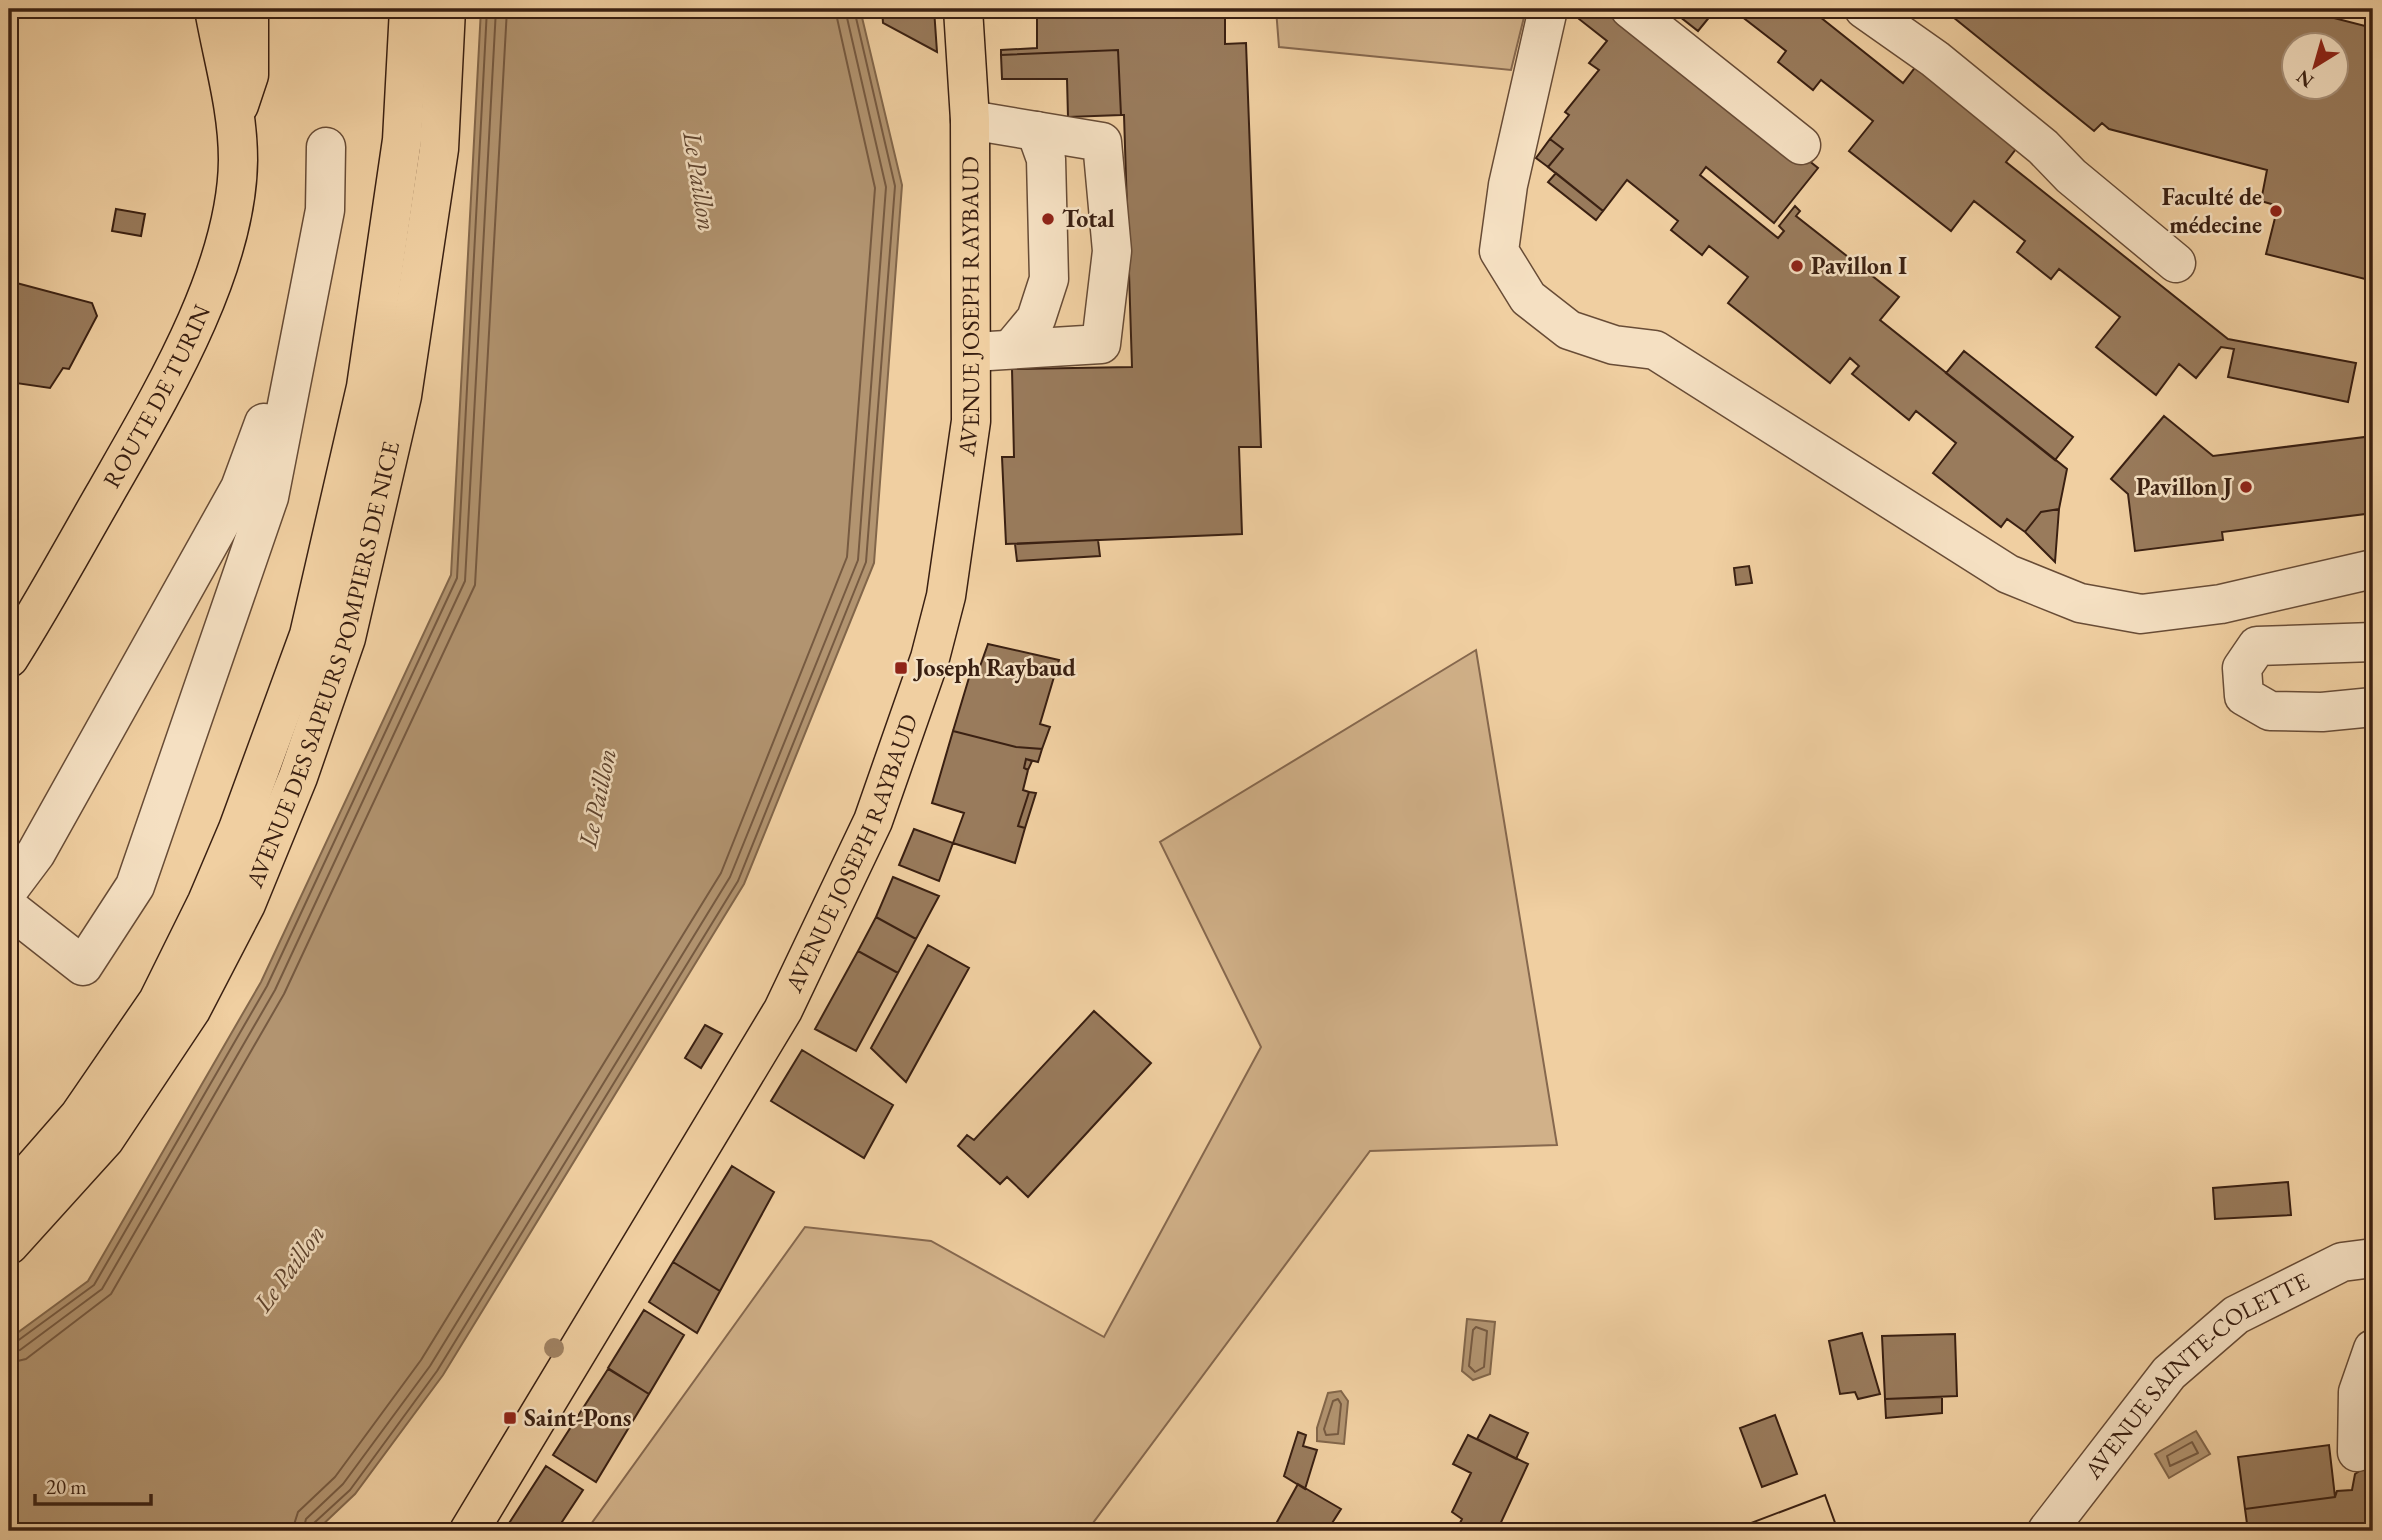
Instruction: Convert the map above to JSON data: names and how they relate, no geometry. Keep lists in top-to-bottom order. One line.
{"streets":{"main road":["AVENUE JOSEPH RAYBAUD","ROUTE DE TURIN","AVENUE DES SAPEURS POMPIERS DE NICE"],"street":["AVENUE SAINTE-COLETTE"]},"water":["Le Paillon"],"places":{"other":["Faculté de médecine","Total","Pavillon I","Pavillon J"],"transit":["Joseph Raybaud","Saint-Pons"]},"scale_bar":"20 m","north":"bottom left"}
